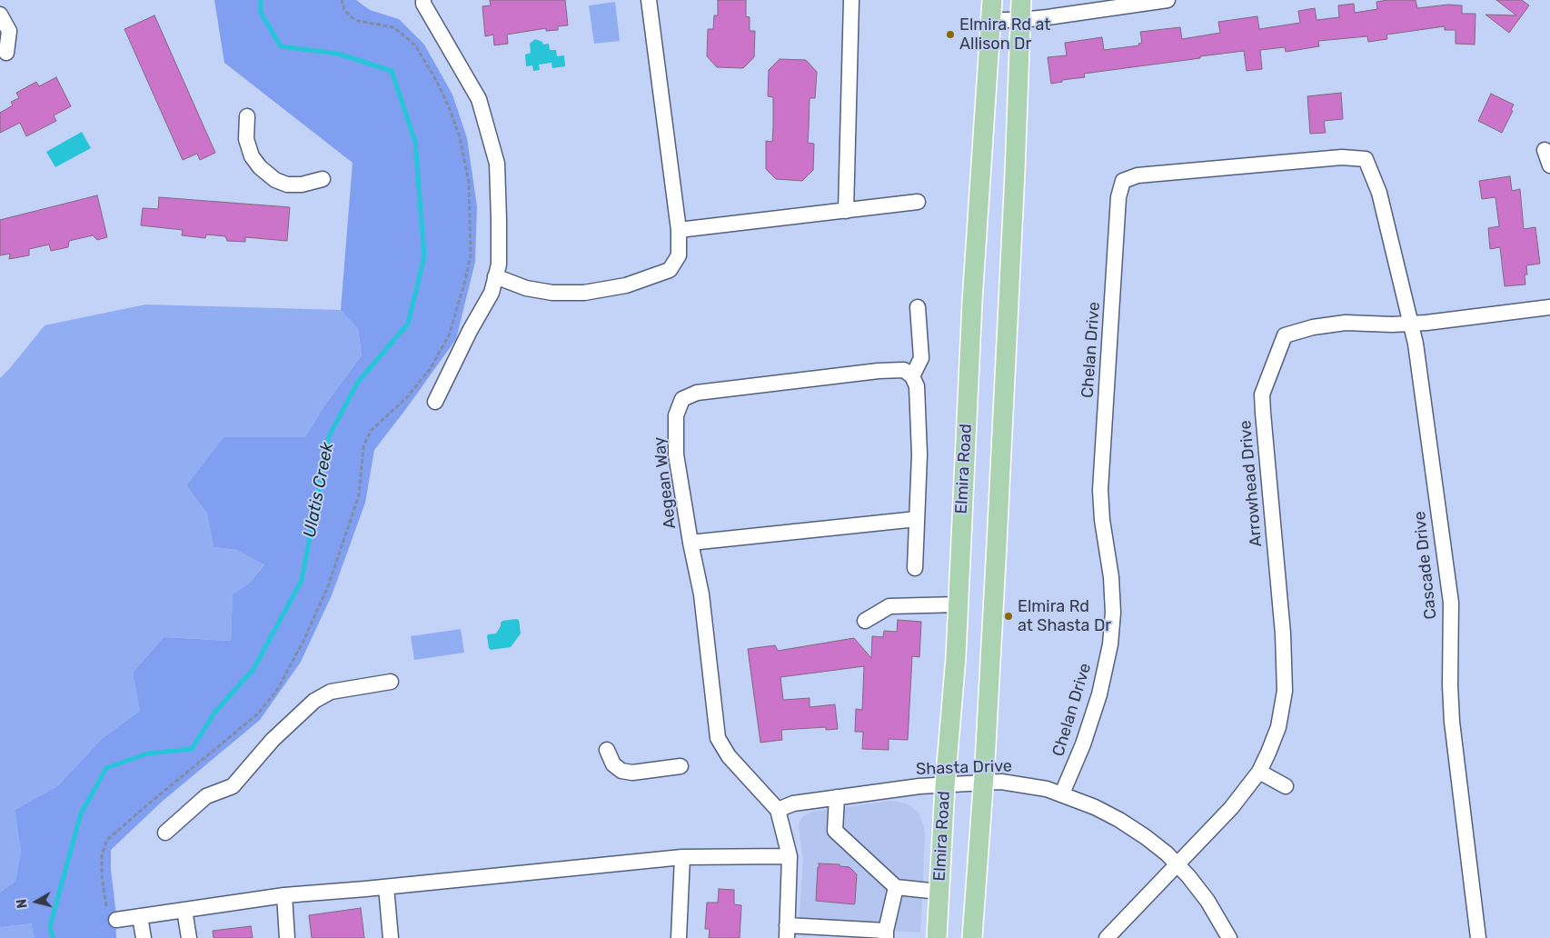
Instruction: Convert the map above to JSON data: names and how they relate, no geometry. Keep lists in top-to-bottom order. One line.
{"streets":{"main road":["Elmira Road"],"street":["Chelan Drive","Aegean Way","Arrowhead Drive","Cascade Drive","Shasta Drive"]},"crossings":[["Chelan Drive","Cascade Drive"],["Chelan Drive","Shasta Drive"],["Elmira Road","Shasta Drive"],["Aegean Way","Shasta Drive"],["Arrowhead Drive","Cascade Drive"],["Arrowhead Drive","Shasta Drive"]],"water":["Ulatis Creek"],"places":["Elmira Rd at Allison Dr","Elmira Rd at Shasta Dr"],"north":"left"}
